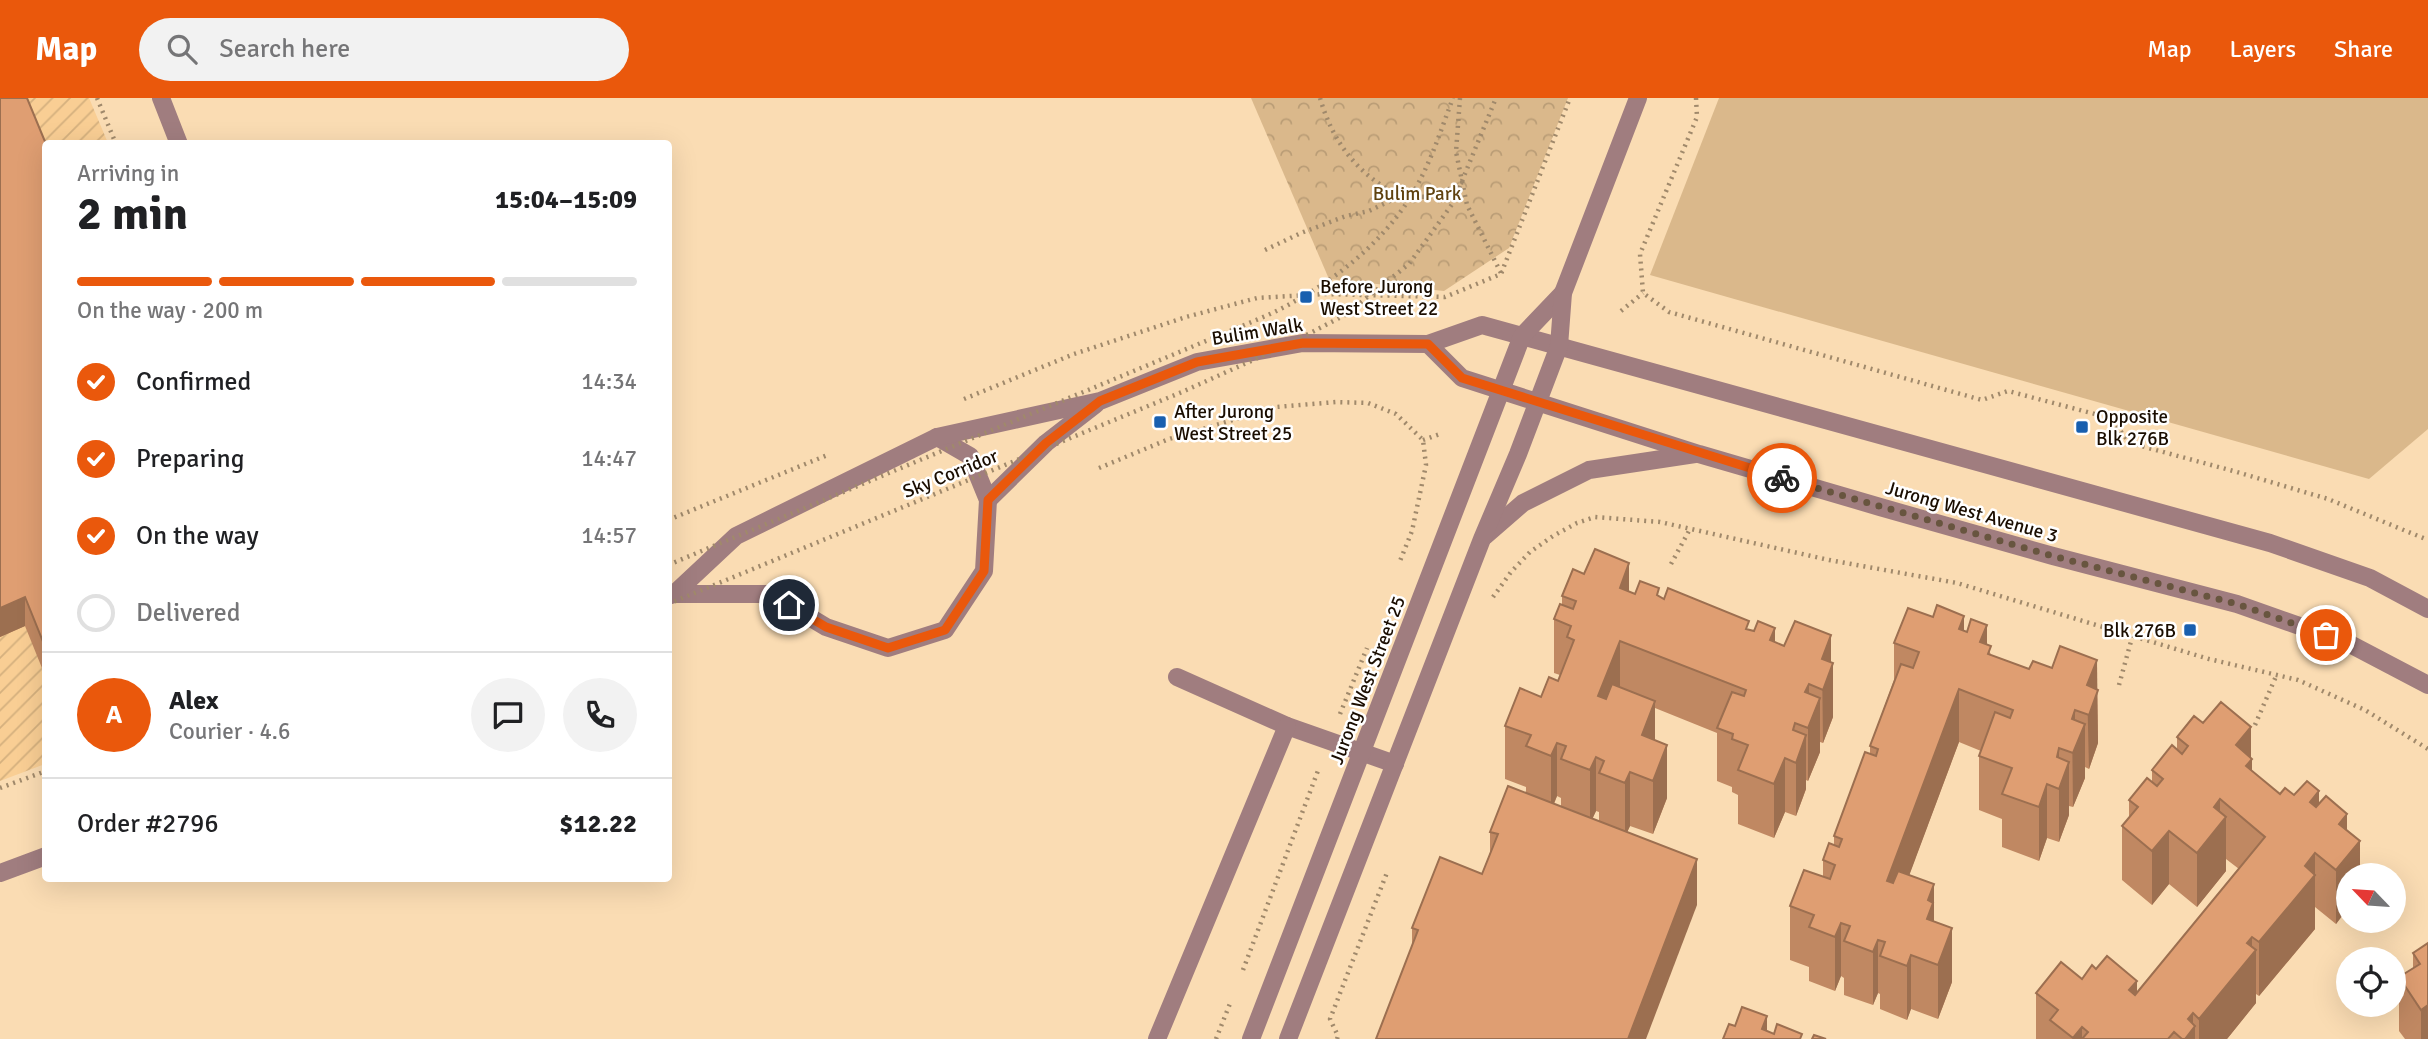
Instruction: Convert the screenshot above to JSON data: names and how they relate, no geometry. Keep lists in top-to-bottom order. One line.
{"streets":{"street":["Bulim Walk","Jurong West Avenue 3","Jurong West Street 25"],"path":["Sky Corridor"]},"crossings":[["Bulim Walk","Jurong West Street 25"],["Jurong West Avenue 3","Jurong West Street 25"]],"parks":["Bulim Park"],"places":{"transit":["Before Jurong West Street 22","After Jurong West Street 25","Opposite Blk 276B","Blk 276B"]},"north":"top left","page":{"header":"Map","search":"Search here","nav":["Map","Layers","Share"],"heading":["2 min","Arriving in","15:04–15:09"],"panel":["Alex","Courier · 4.6","Order #2796","$12.22"],"bar":"On the way · 200 m","list":[["Confirmed","14:34"],["Preparing","14:47"],["On the way","14:57"],"Delivered"],"round":"A"}}
